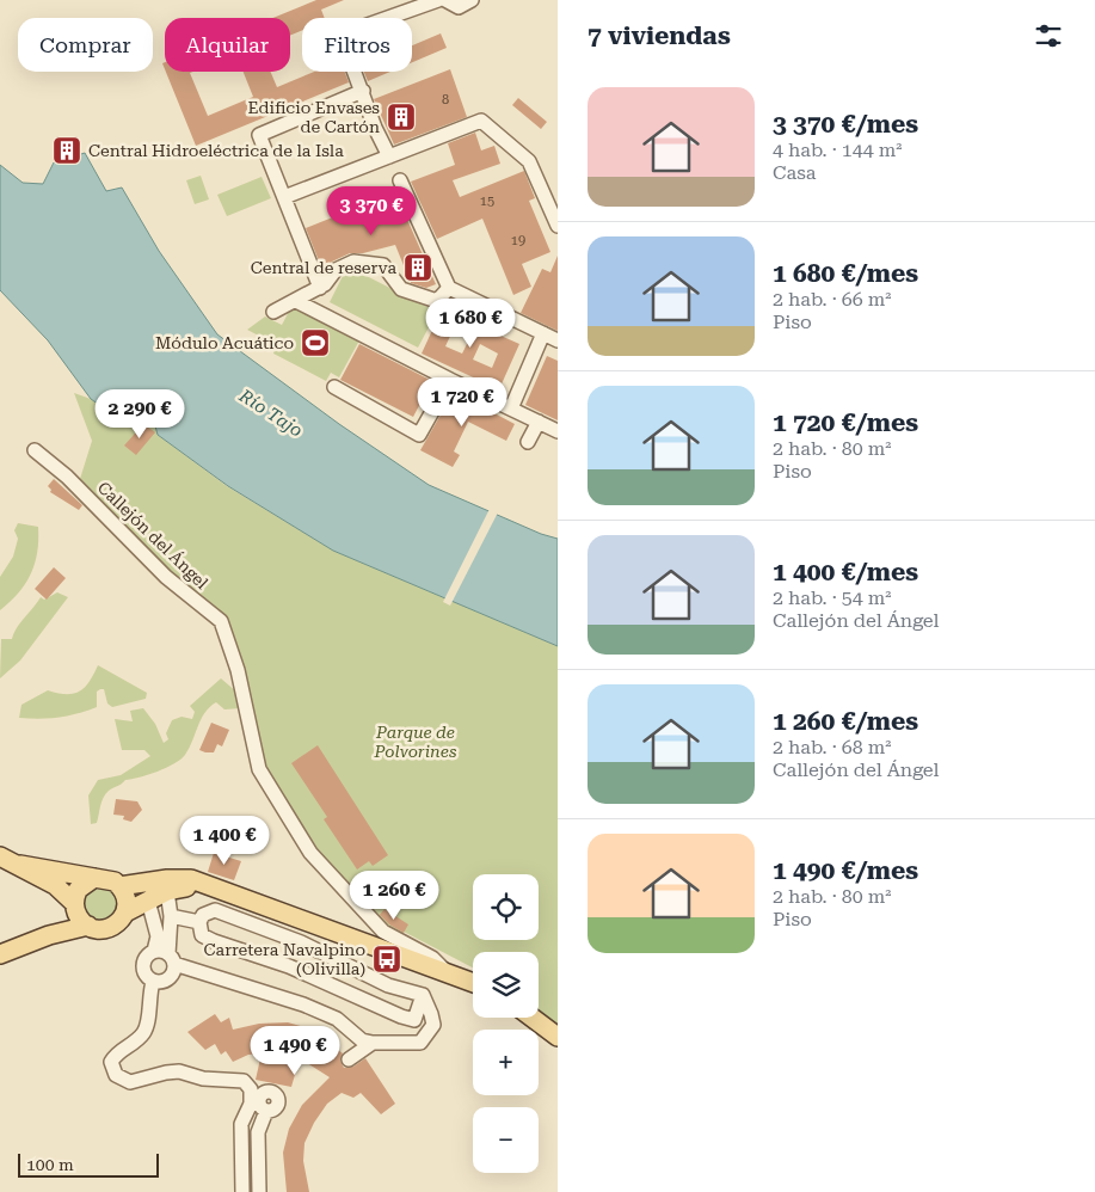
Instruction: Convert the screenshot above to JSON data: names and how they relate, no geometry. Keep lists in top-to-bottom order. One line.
{"streets":{"street":["Callejón del Ángel"]},"water":["Río Tajo"],"parks":["Parque de Polvorines"],"places":{"building":["Edificio Envases de Cartón","Central Hidroeléctrica de la Isla","Central de reserva"],"sports":["Módulo Acuático"],"bus stop":["Carretera Navalpino (Olivilla)"]},"house_numbers":["8","15","19"],"scale_bar":"100 m","page":{"heading":"7 viviendas","chip":["Comprar","Alquilar","Filtros"],"list":[{"name":"3 370 €/mes","note":"4 hab. · 144 m² · Casa"},{"name":"1 680 €/mes","note":"2 hab. · 66 m² · Piso"},{"name":"1 720 €/mes","note":"2 hab. · 80 m² · Piso"},{"name":"1 400 €/mes","note":"2 hab. · 54 m² · Callejón del Ángel"},{"name":"1 260 €/mes","note":"2 hab. · 68 m² · Callejón del Ángel"},{"name":"1 490 €/mes","note":"2 hab. · 80 m² · Piso"}],"price":["3 370 €","1 680 €","1 720 €","2 290 €","1 400 €","1 260 €","1 490 €"],"map_buttons":["+","−"],"scale":"100 m"}}
